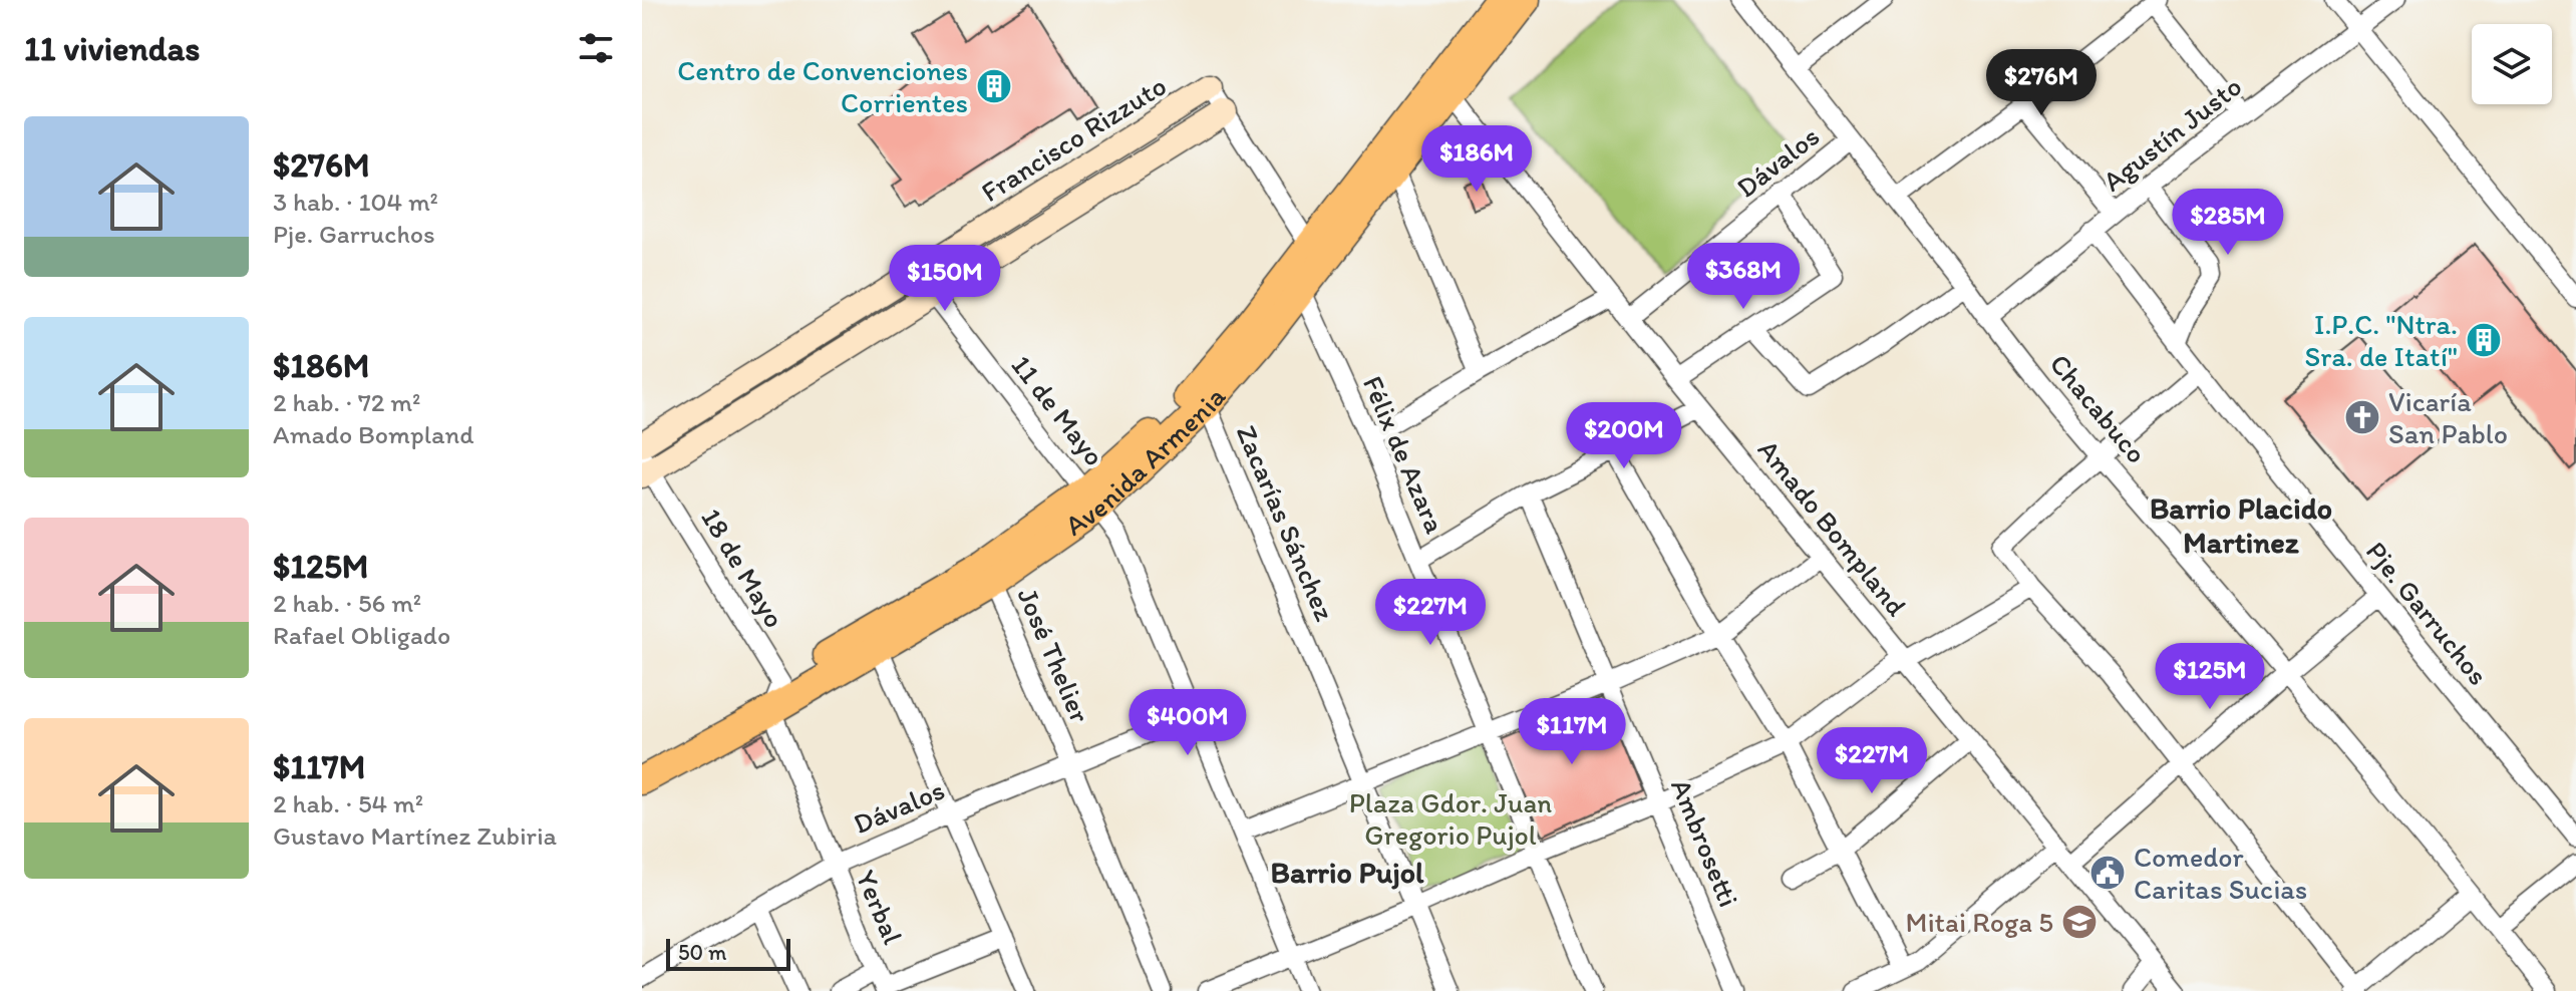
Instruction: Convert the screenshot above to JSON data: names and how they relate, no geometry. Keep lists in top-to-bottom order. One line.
{"streets":{"main road":["Avenida Armenia"],"street":["Agustín Justo","Francisco Rizzuto","Dávalos","Chacabuco","11 de Mayo","Félix de Azara","Zacarías Sánchez","Amado Bompland","18 de Mayo","Pje. Garruchos","José Thelier","Ambrosetti","Yerbal"]},"crossings":[["Agustín Justo","Chacabuco"],["Agustín Justo","Pje. Garruchos"],["Francisco Rizzuto","11 de Mayo"],["Francisco Rizzuto","18 de Mayo"],["Dávalos","Chacabuco"],["Dávalos","11 de Mayo"],["Dávalos","Amado Bompland"],["Dávalos","José Thelier"],["Dávalos","Yerbal"],["11 de Mayo","Avenida Armenia"],["Félix de Azara","Avenida Armenia"],["Avenida Armenia","Zacarías Sánchez"],["Avenida Armenia","Amado Bompland"],["Avenida Armenia","18 de Mayo"],["Avenida Armenia","José Thelier"],["Avenida Armenia","Yerbal"],["18 de Mayo","Yerbal"]],"districts":["Barrio Placido Martinez","Barrio Pujol"],"parks":["Plaza Gdor. Juan Gregorio Pujol"],"places":{"building":["Centro de Convenciones Corrientes","I.P.C. \"Ntra. Sra. de Itatí\""],"church":["Vicaría San Pablo"],"public building":["Comedor Caritas Sucias"],"school or university":["Mitai Roga 5"]},"scale_bar":"50 m","page":{"heading":"11 viviendas","price":["$276M","$186M","$285M","$368M","$150M","$200M","$227M","$125M","$400M","$117M","$227M"],"list":[{"name":"$276M","note":"3 hab. · 104 m² · Pje. Garruchos"},{"name":"$186M","note":"2 hab. · 72 m² · Amado Bompland"},{"name":"$125M","note":"2 hab. · 56 m² · Rafael Obligado"},{"name":"$117M","note":"2 hab. · 54 m² · Gustavo Martínez Zubiria"}],"scale":"50 m"}}
